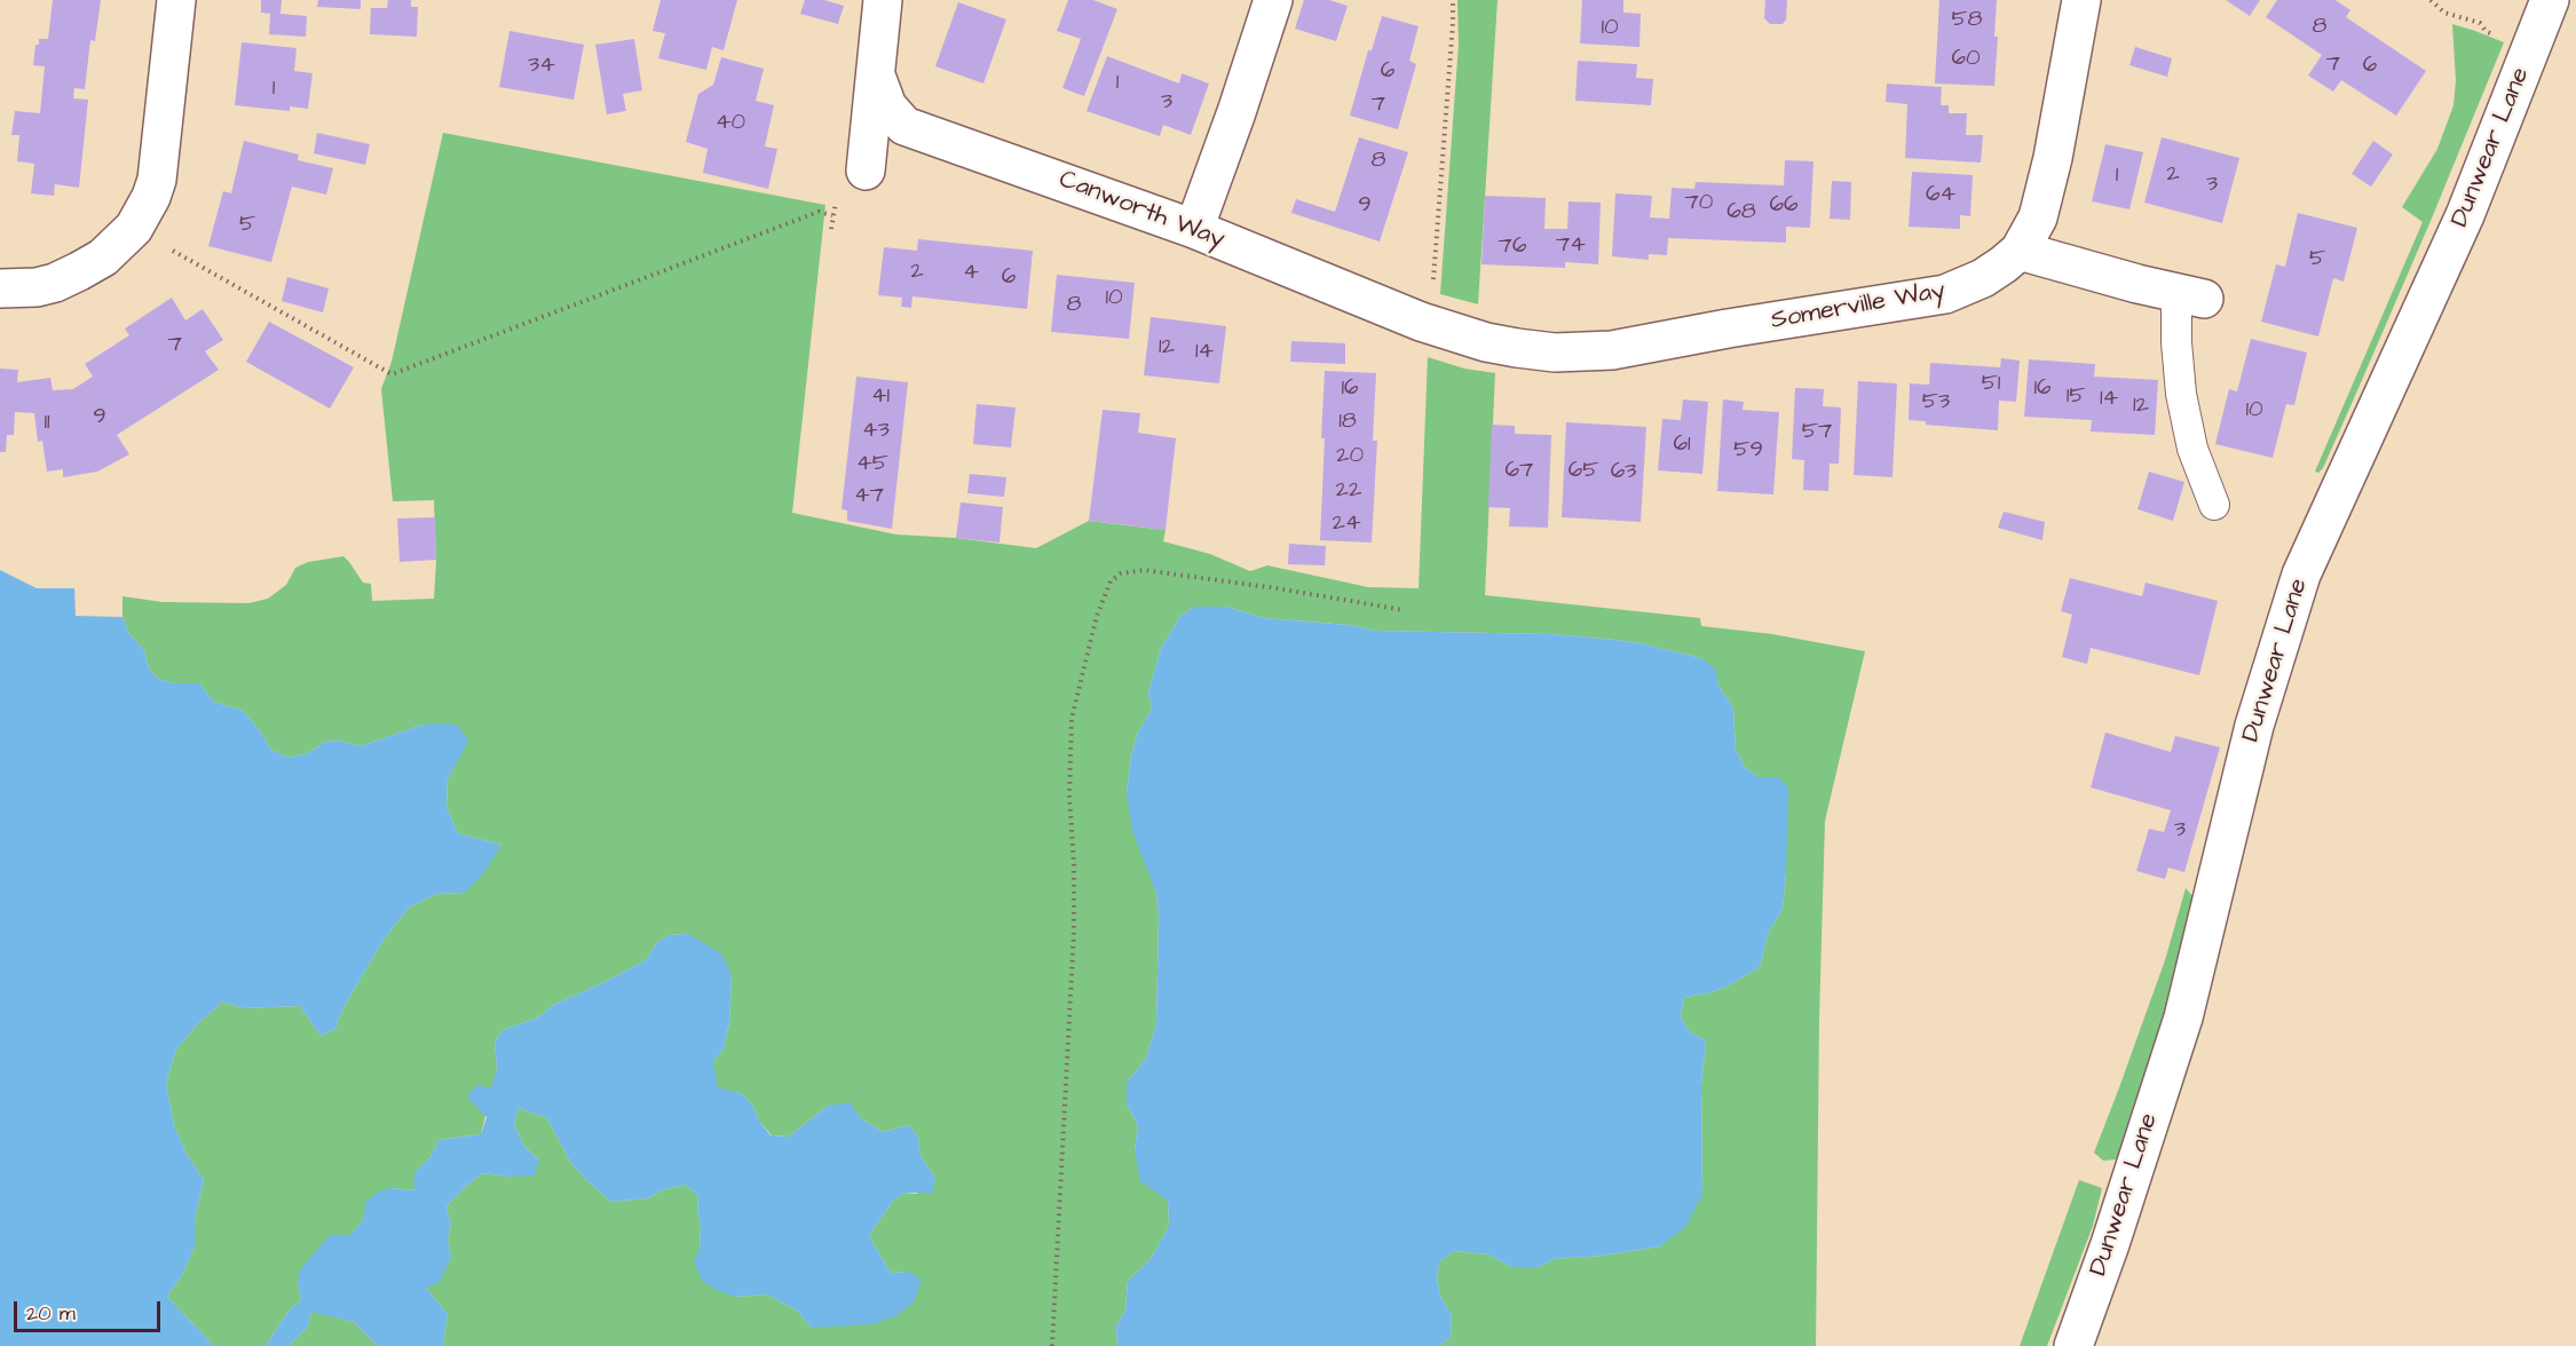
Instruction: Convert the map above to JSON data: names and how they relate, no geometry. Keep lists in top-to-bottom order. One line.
{"streets":{"street":["Dunwear Lane","Canworth Way","Somerville Way"]},"crossings":[["Canworth Way","Somerville Way"]],"house_numbers":["58","8","10","60","7","34","6","6","1","1","3","7","40","8","2","1","3","64","70","9","66","68","5","74","76","5","2","4","6","10","8","7","12","14","51","16","16","41","15","14","53","12","10","9","18","11","43","57","61","59","20","45","67","65","63","22","47","24","3"],"scale_bar":"20 m"}
